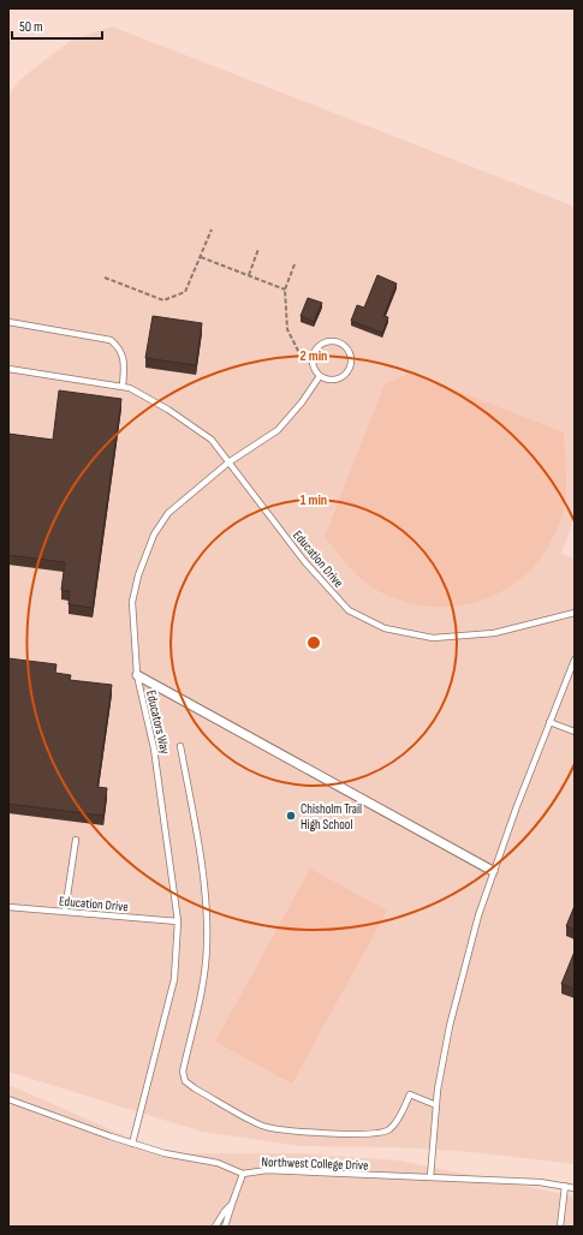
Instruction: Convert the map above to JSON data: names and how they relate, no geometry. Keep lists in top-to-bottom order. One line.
{"streets":{"lane":["Education Drive","Educators Way","Northwest College Drive"]},"crossings":[["Education Drive","Educators Way"],["Educators Way","Northwest College Drive"]],"places":["Chisholm Trail High School"],"scale_bar":"50 m","rings":["2 min","1 min"]}
